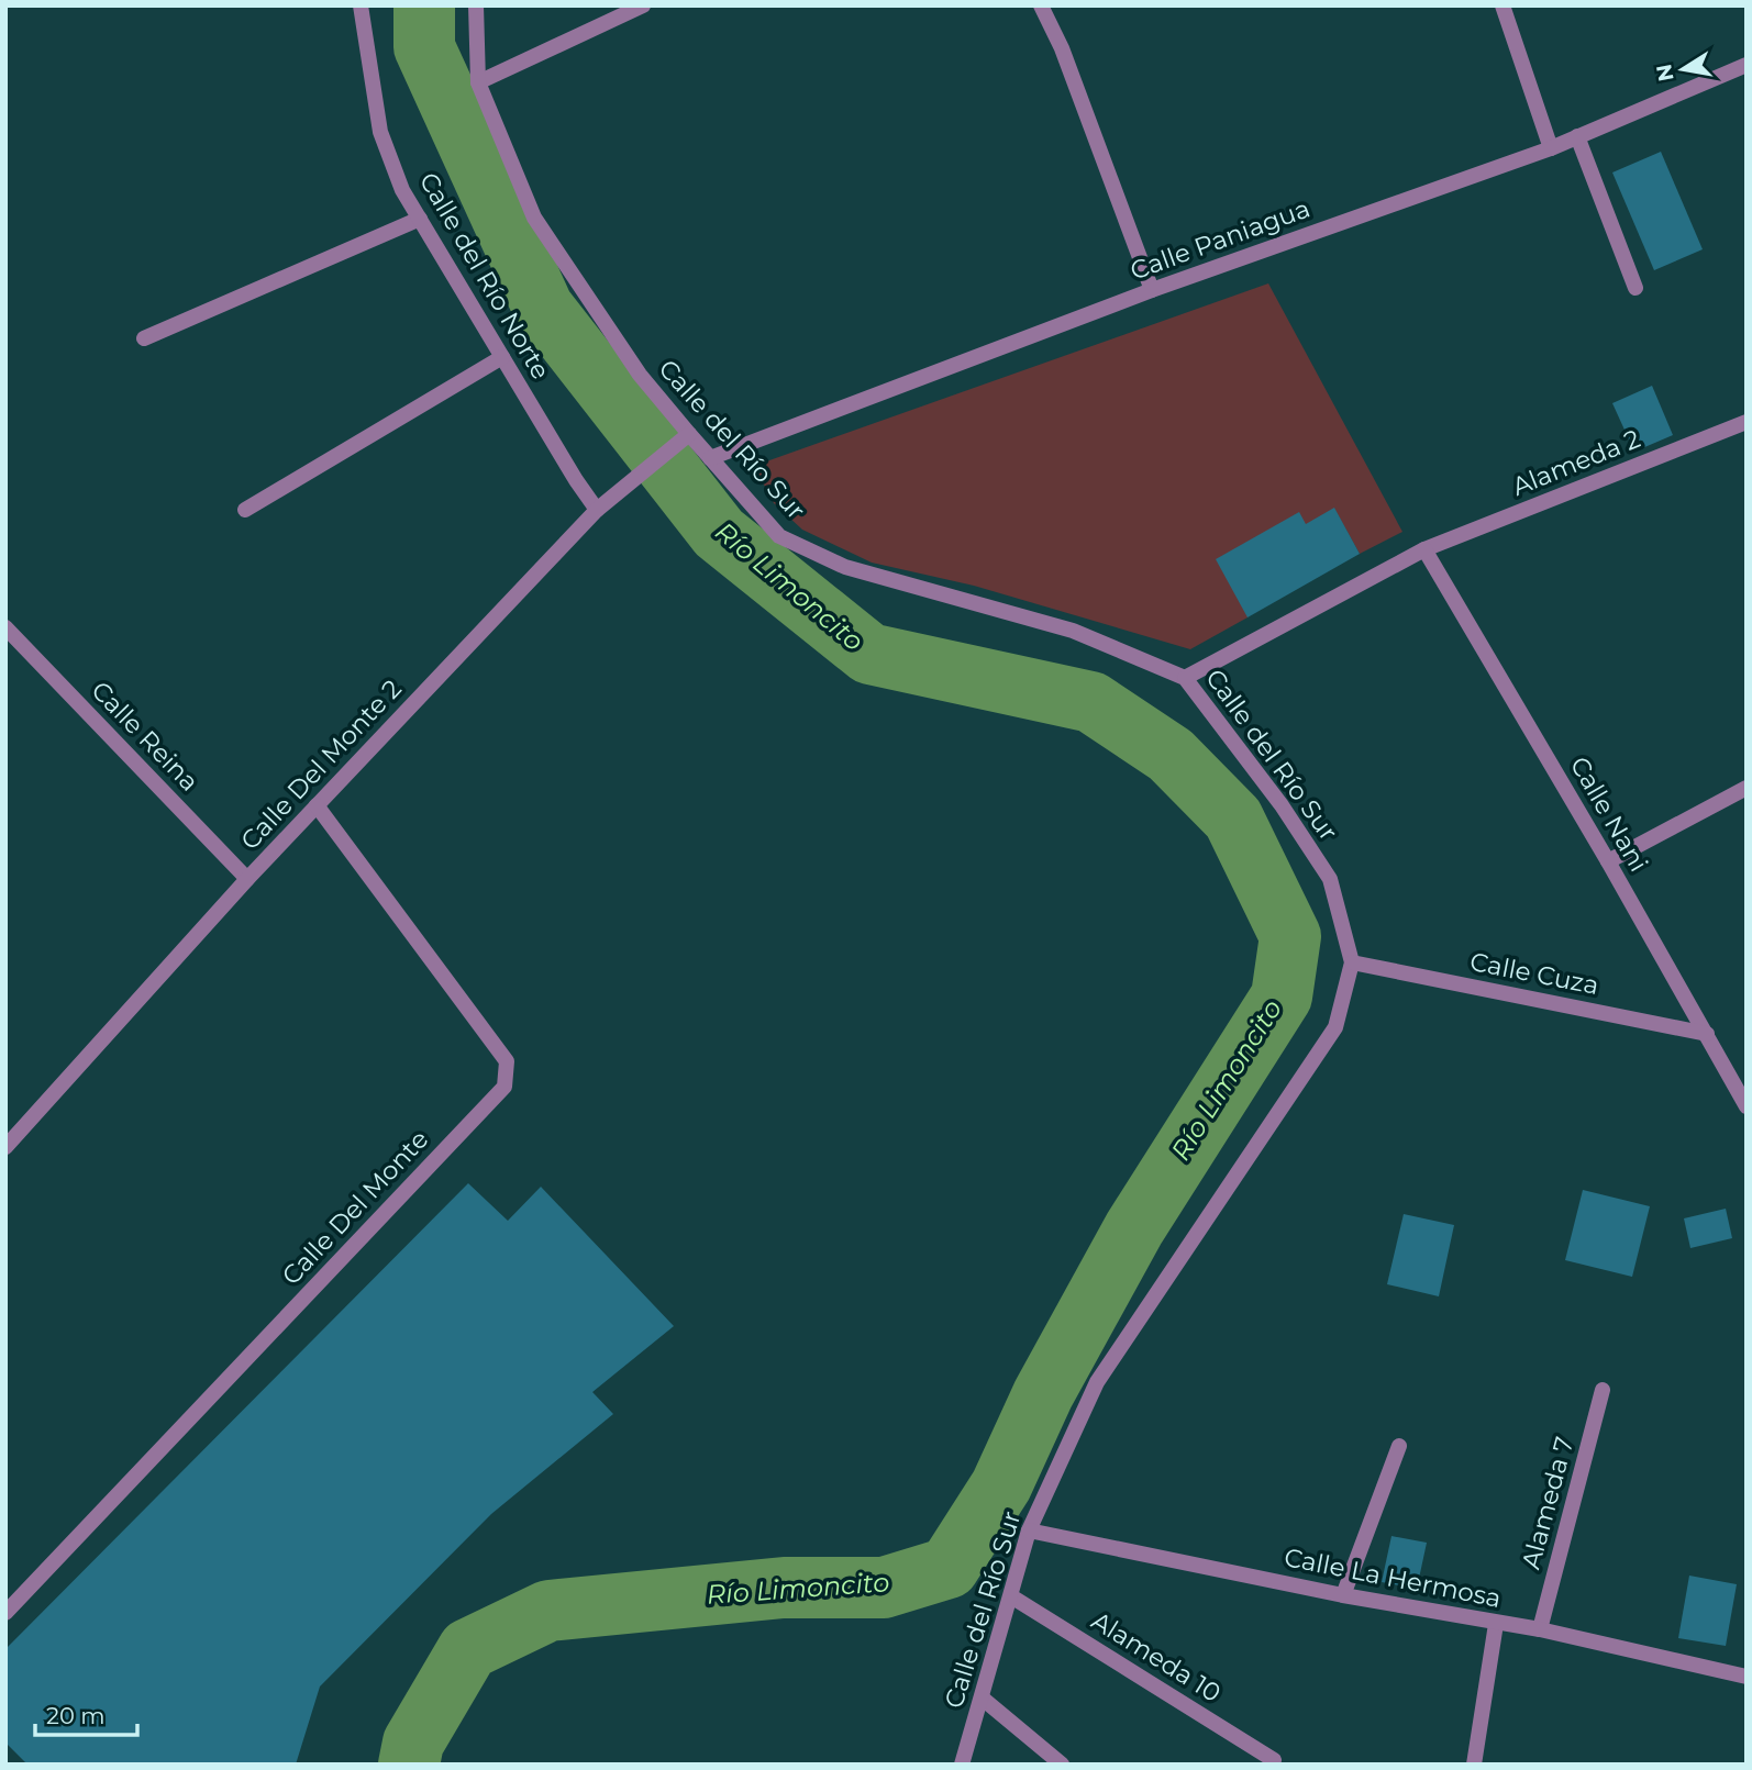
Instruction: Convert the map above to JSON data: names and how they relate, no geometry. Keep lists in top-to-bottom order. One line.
{"streets":{"street":["Calle Paniagua","Calle del Río Norte","Calle del Río Sur","Alameda 2","Calle Reina","Calle Del Monte 2","Calle Nani","Calle Cuza","Calle Del Monte","Alameda 7","Calle La Hermosa","Alameda 10"]},"crossings":[["Calle Paniagua","Calle del Río Sur"],["Calle del Río Norte","Calle Del Monte 2"],["Calle del Río Sur","Alameda 2"],["Calle del Río Sur","Calle Del Monte 2"],["Calle del Río Sur","Calle Cuza"],["Calle del Río Sur","Calle La Hermosa"],["Calle del Río Sur","Alameda 10"],["Alameda 2","Calle Nani"],["Calle Reina","Calle Del Monte 2"],["Calle Del Monte 2","Calle Del Monte"],["Calle Nani","Calle Cuza"],["Alameda 7","Calle La Hermosa"]],"water":["Río Limoncito"],"scale_bar":"20 m","north":"left"}
